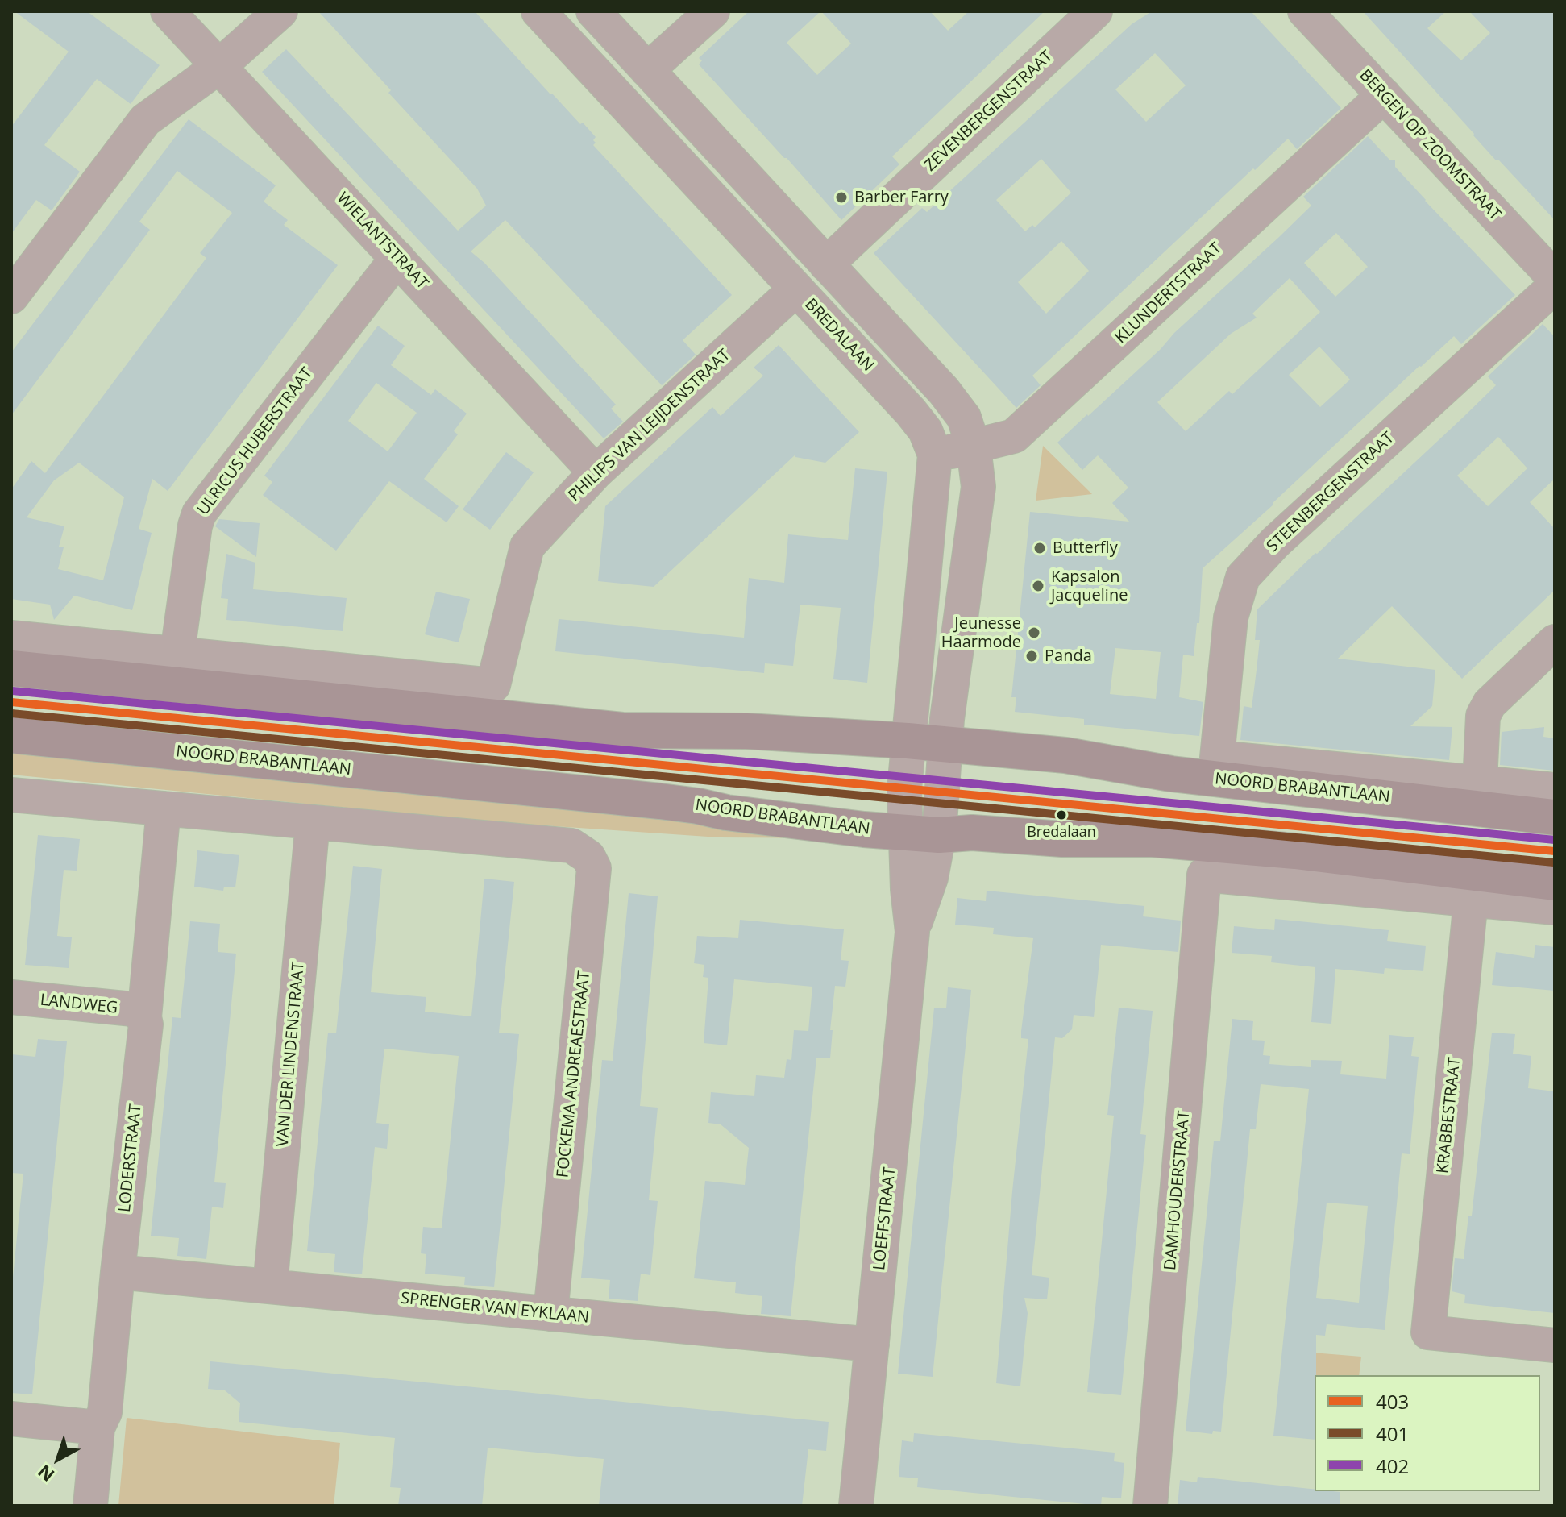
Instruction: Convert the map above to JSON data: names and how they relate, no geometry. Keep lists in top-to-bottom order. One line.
{"streets":{"main road":["NOORD BRABANTLAAN"],"street":["ZEVENBERGENSTRAAT","BERGEN OP ZOOMSTRAAT","WIELANTSTRAAT","KLUNDERTSTRAAT","BREDALAAN","PHILIPS VAN LEIJDENSTRAAT","ULRICUS HUBERSTRAAT","STEENBERGENSTRAAT","LANDWEG","VAN DER LINDENSTRAAT","FOCKEMA ANDREAESTRAAT","KRABBESTRAAT","LODERSTRAAT","DAMHOUDERSTRAAT","LOEFFSTRAAT","SPRENGER VAN EYKLAAN"]},"crossings":[["BERGEN OP ZOOMSTRAAT","KLUNDERTSTRAAT"],["WIELANTSTRAAT","PHILIPS VAN LEIJDENSTRAAT"],["WIELANTSTRAAT","ULRICUS HUBERSTRAAT"],["KLUNDERTSTRAAT","BREDALAAN"],["BREDALAAN","PHILIPS VAN LEIJDENSTRAAT"],["PHILIPS VAN LEIJDENSTRAAT","ULRICUS HUBERSTRAAT"],["STEENBERGENSTRAAT","NOORD BRABANTLAAN"],["NOORD BRABANTLAAN","LOEFFSTRAAT"],["LANDWEG","LODERSTRAAT"],["VAN DER LINDENSTRAAT","FOCKEMA ANDREAESTRAAT"],["VAN DER LINDENSTRAAT","SPRENGER VAN EYKLAAN"],["FOCKEMA ANDREAESTRAAT","SPRENGER VAN EYKLAAN"],["KRABBESTRAAT","DAMHOUDERSTRAAT"],["LODERSTRAAT","SPRENGER VAN EYKLAAN"],["LOEFFSTRAAT","SPRENGER VAN EYKLAAN"]],"places":["Barber Farry","Butterfly","Kapsalon Jacqueline","Jeunesse Haarmode","Panda","Bredalaan"],"lines":["transit line 402","transit line 403","transit line 401"],"legend":["403","401","402"],"north":"bottom left"}
